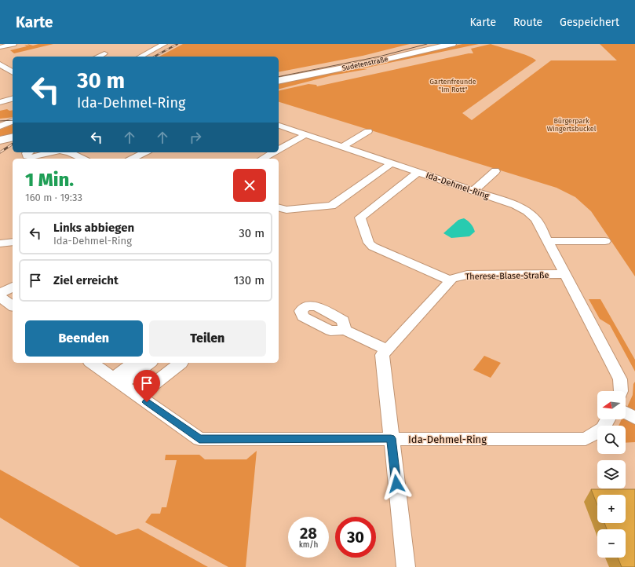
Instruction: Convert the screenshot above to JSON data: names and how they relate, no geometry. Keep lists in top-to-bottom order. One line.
{"streets":{"main road":["Sudetenstraße"],"street":["Ida-Dehmel-Ring","Therese-Blase-Straße"]},"crossings":[["Ida-Dehmel-Ring","Therese-Blase-Straße"]],"parks":["Gartenfreunde \"Im Rott\"","Bürgerpark Wingertsbuckel"],"north":"left","page":{"header":"Karte","nav":["Karte","Route","Gespeichert"],"turn":["30 m","Ida-Dehmel-Ring"],"heading":["1 Min.","160 m · 19:33"],"list":[{"name":"Links abbiegen","note":"Ida-Dehmel-Ring","value":"30 m"},{"name":"Ziel erreicht","value":"130 m"}],"buttons":["Beenden","Teilen"],"map_buttons":["+","−"],"speed":"28 km/h","limit":"30"}}
